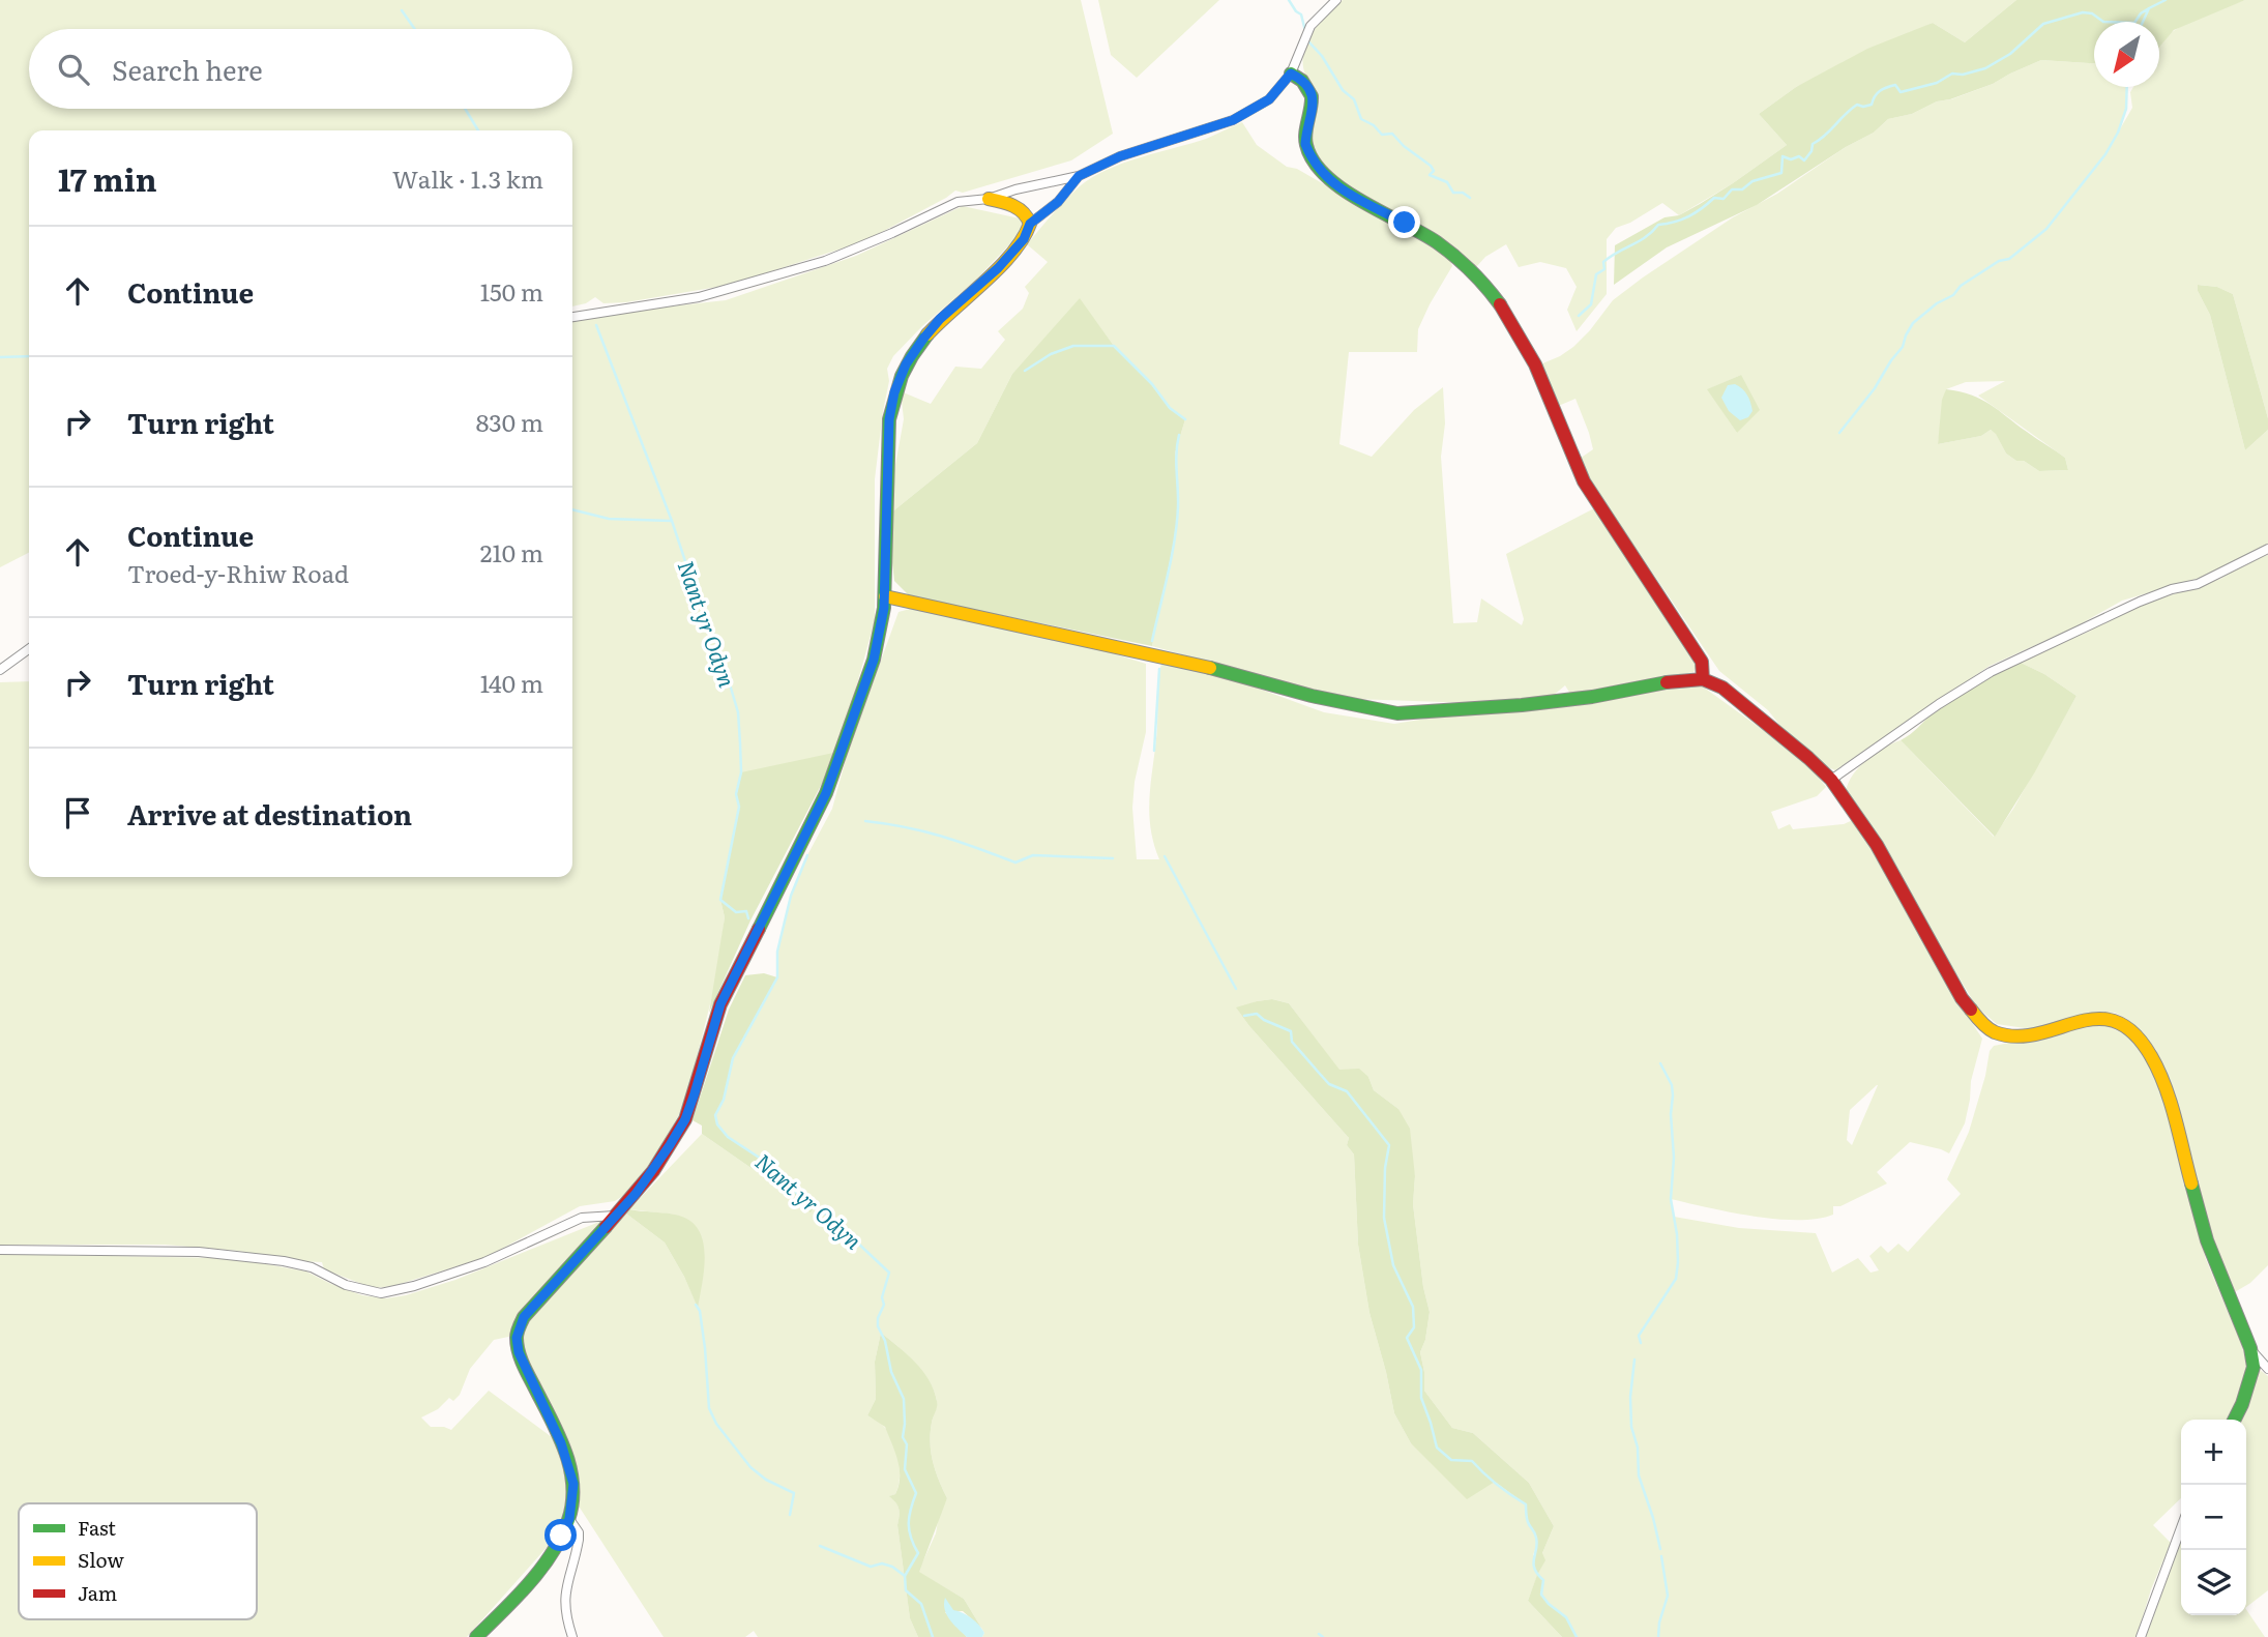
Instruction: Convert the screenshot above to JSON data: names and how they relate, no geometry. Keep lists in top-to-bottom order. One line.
{"water":["Nant yr Odyn"],"legend":["Fast","Slow","Jam"],"north":"bottom left","page":{"search":"Search here","heading":["17 min","Walk · 1.3 km"],"list":[["Continue","150 m"],["Turn right","830 m"],["Continue","Troed-y-Rhiw Road","210 m"],["Turn right","140 m"],"Arrive at destination"],"map_buttons":["+","−"]}}
